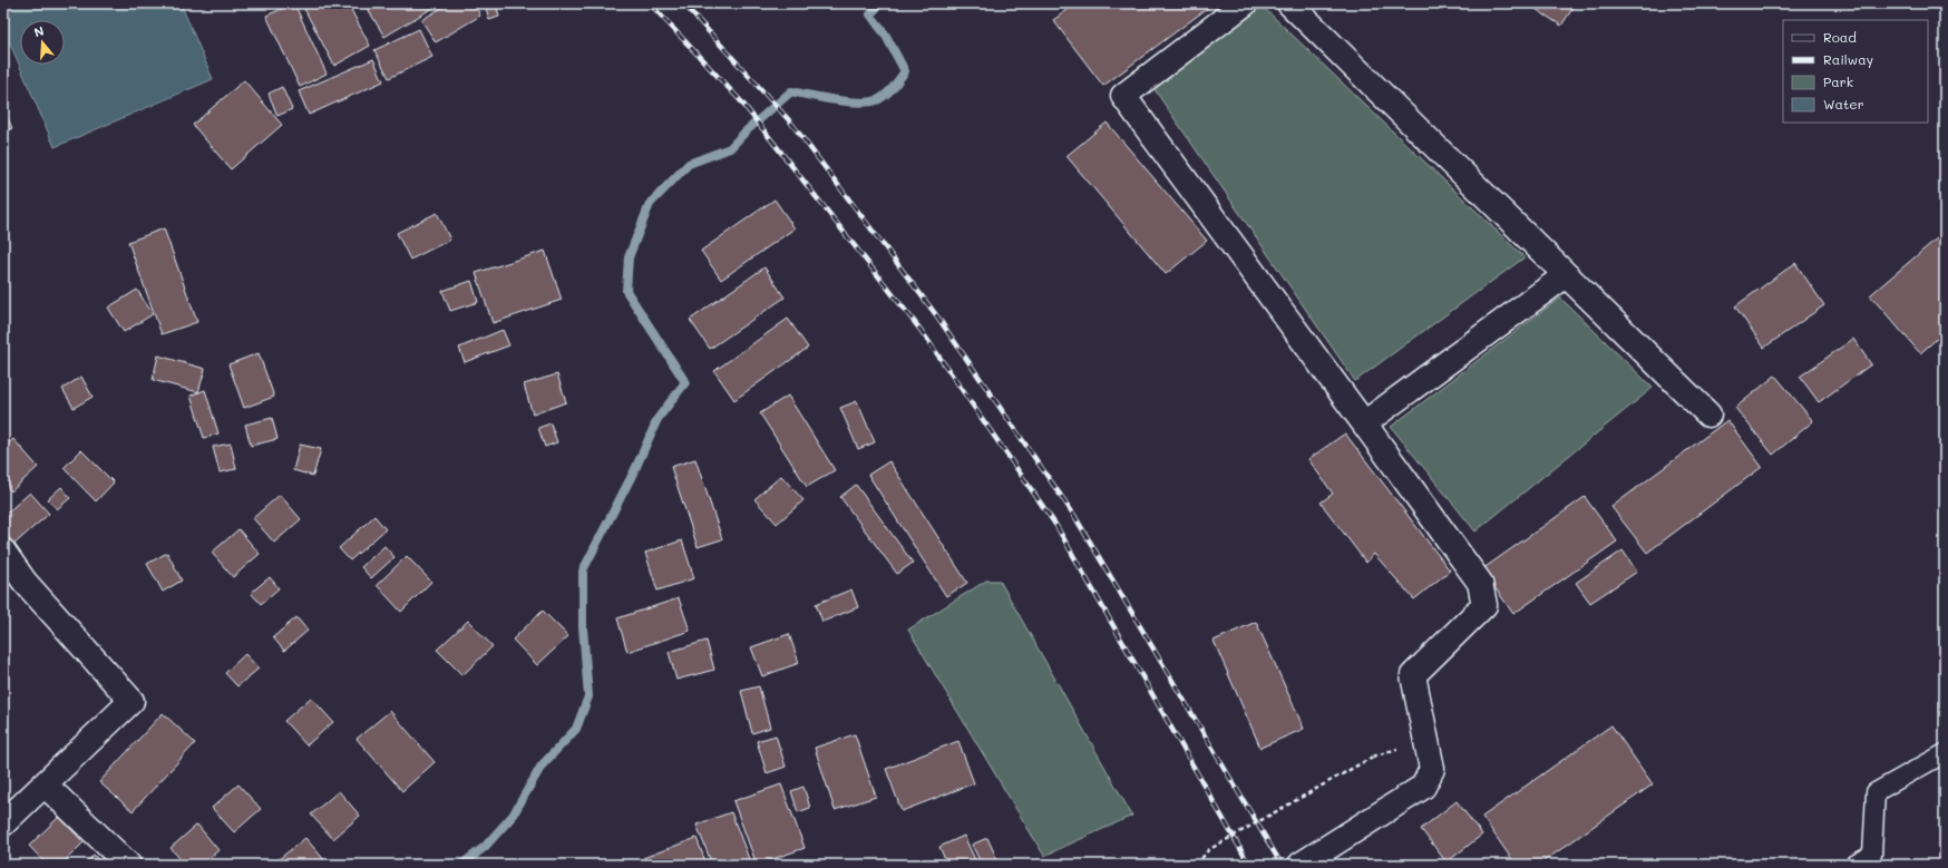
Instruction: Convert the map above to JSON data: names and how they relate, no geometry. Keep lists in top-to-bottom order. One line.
{"legend":["Road","Railway","Park","Water"],"north":"top"}
